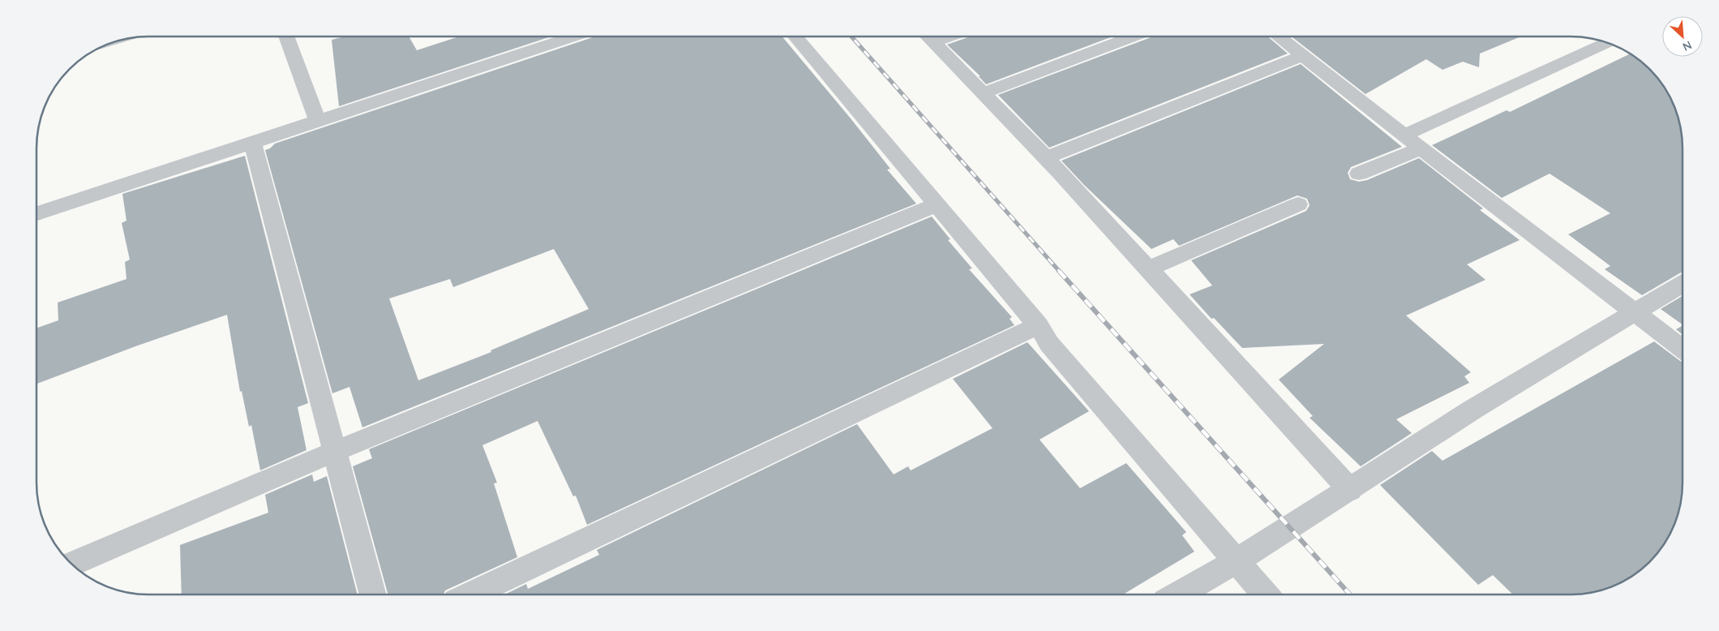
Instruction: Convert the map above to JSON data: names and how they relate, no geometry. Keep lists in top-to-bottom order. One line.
{"north":"bottom right"}
